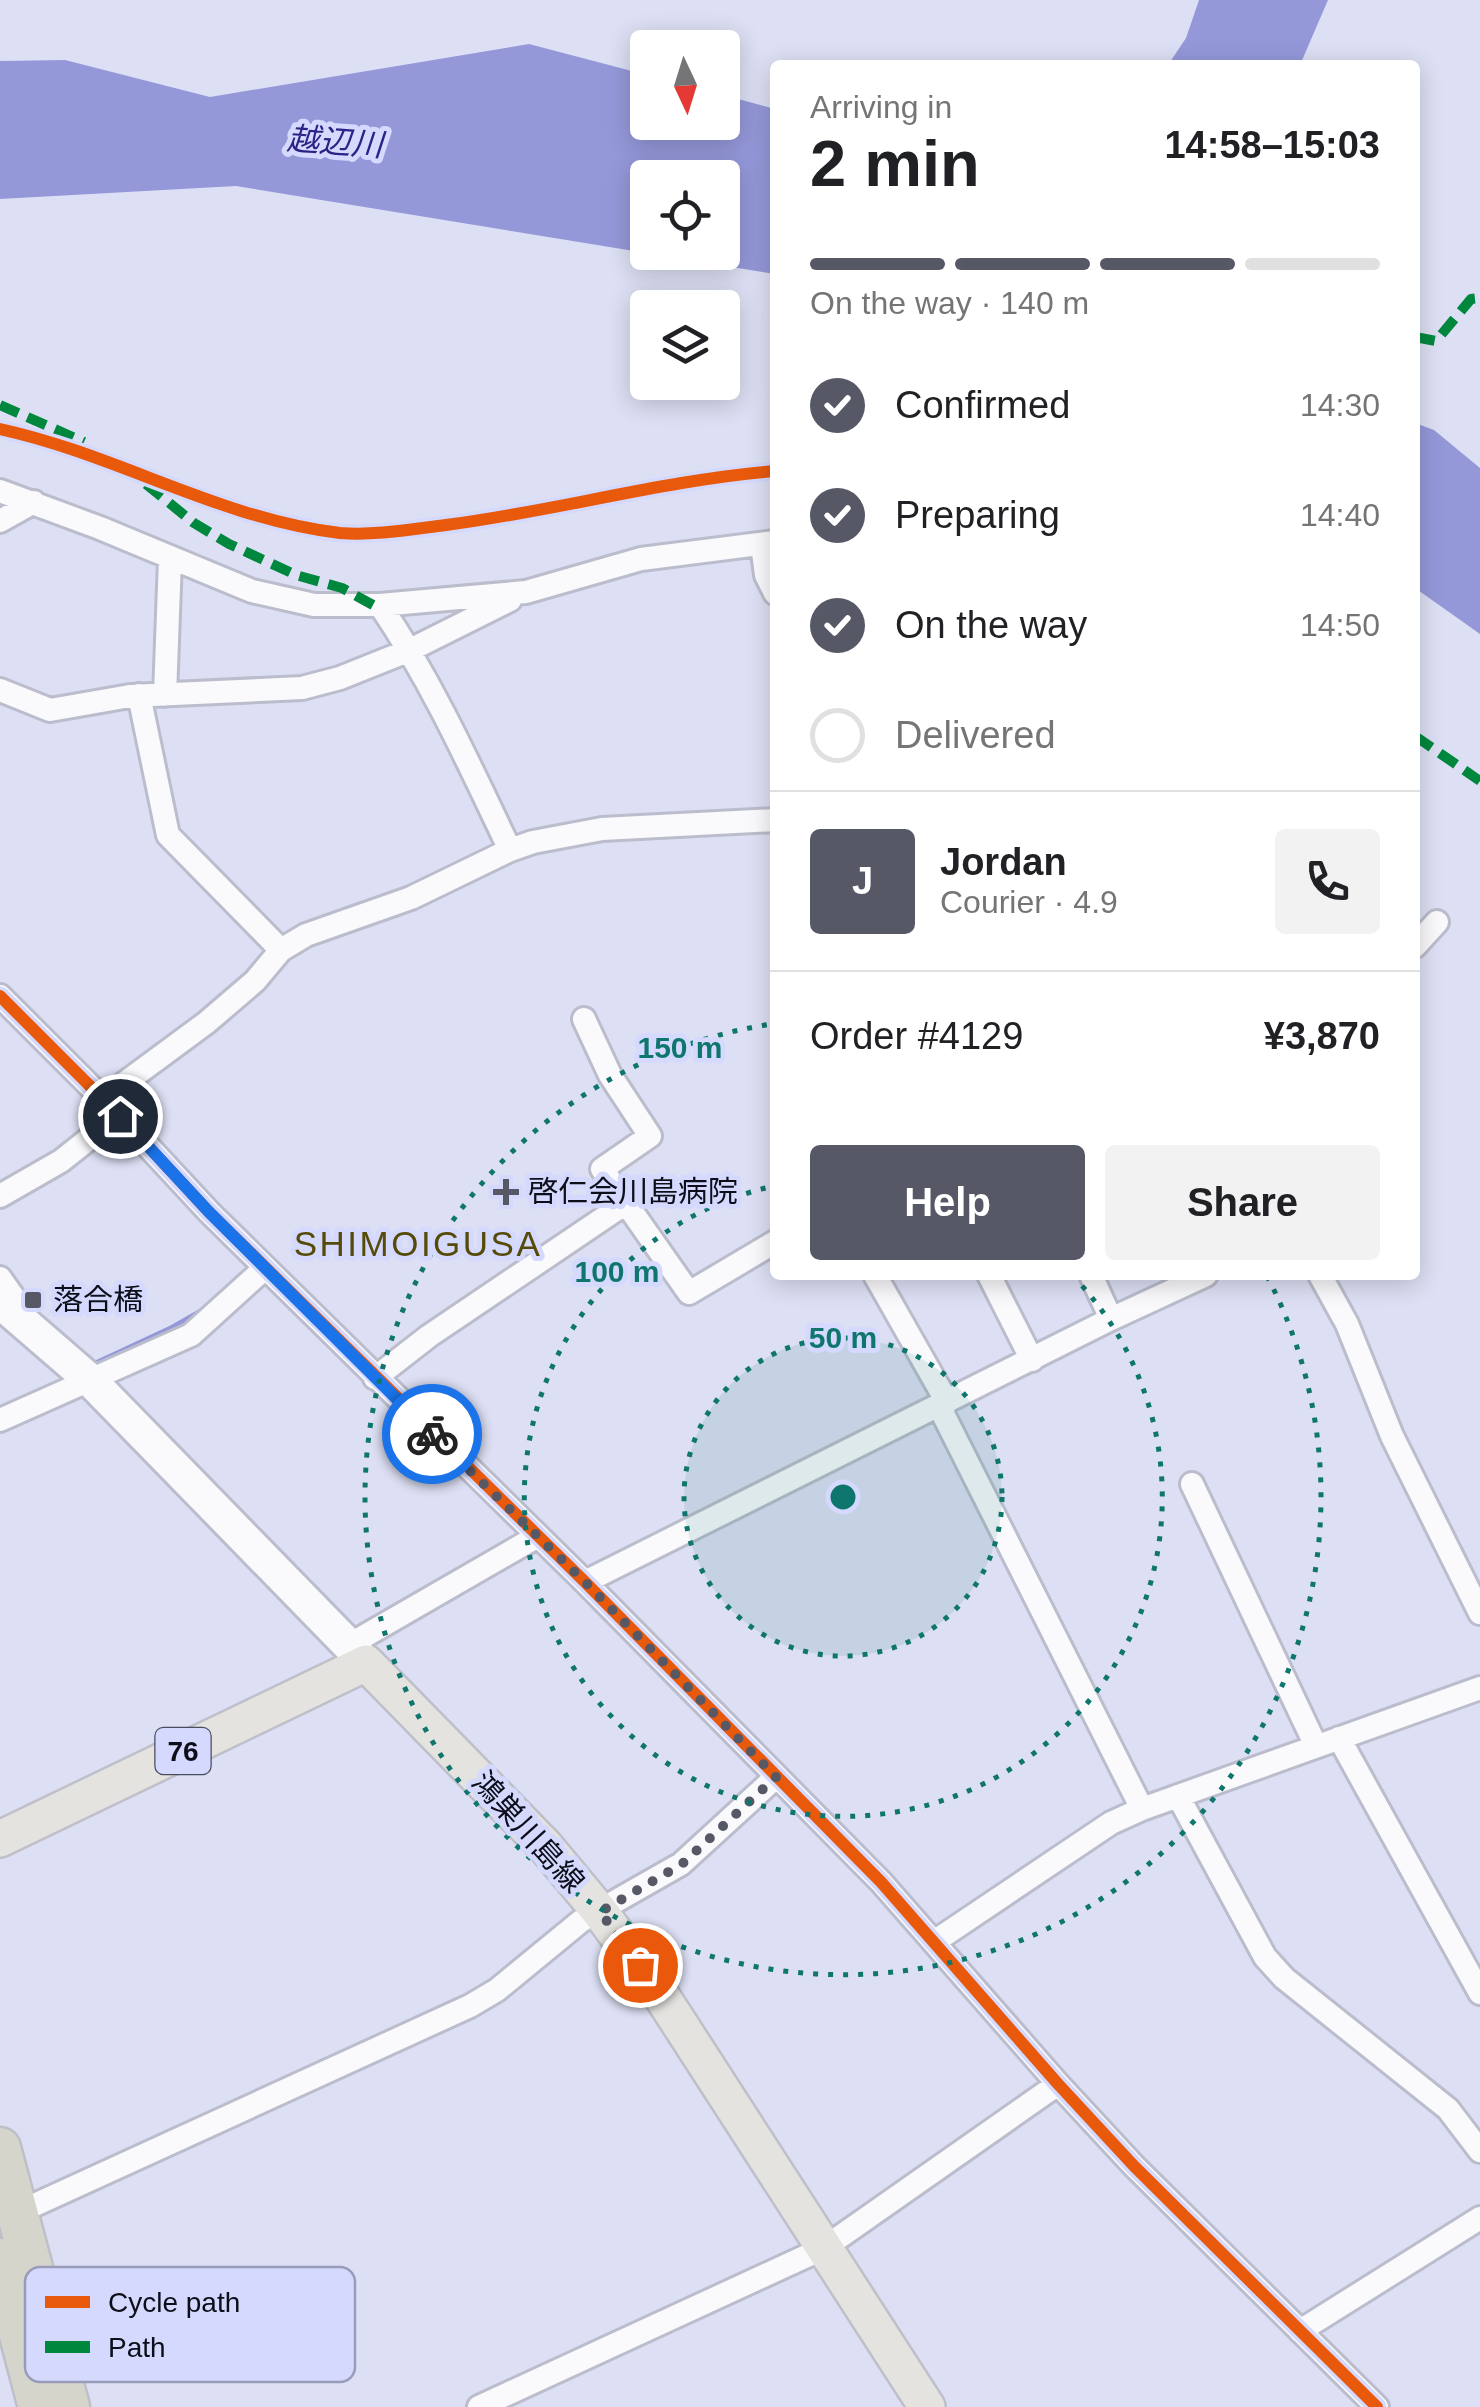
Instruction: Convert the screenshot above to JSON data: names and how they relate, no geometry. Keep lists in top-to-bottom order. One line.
{"streets":{"main road":["76","鴻巣川島線"]},"crossings":[["76","鴻巣川島線"]],"districts":["SHIMOIGUSA"],"water":["越辺川"],"places":{"health":["啓仁会川島病院"],"transit":["落合橋"]},"legend":["Cycle path","Path"],"north":"bottom","page":{"heading":["2 min","Arriving in","14:58–15:03"],"panel":["Jordan","Courier · 4.9","Order #4129","¥3,870"],"bar":"On the way · 140 m","list":[["Confirmed","14:30"],["Preparing","14:40"],["On the way","14:50"],"Delivered"],"round":"J","buttons":["Help","Share"]},"rings":["150 m","100 m","50 m"]}
